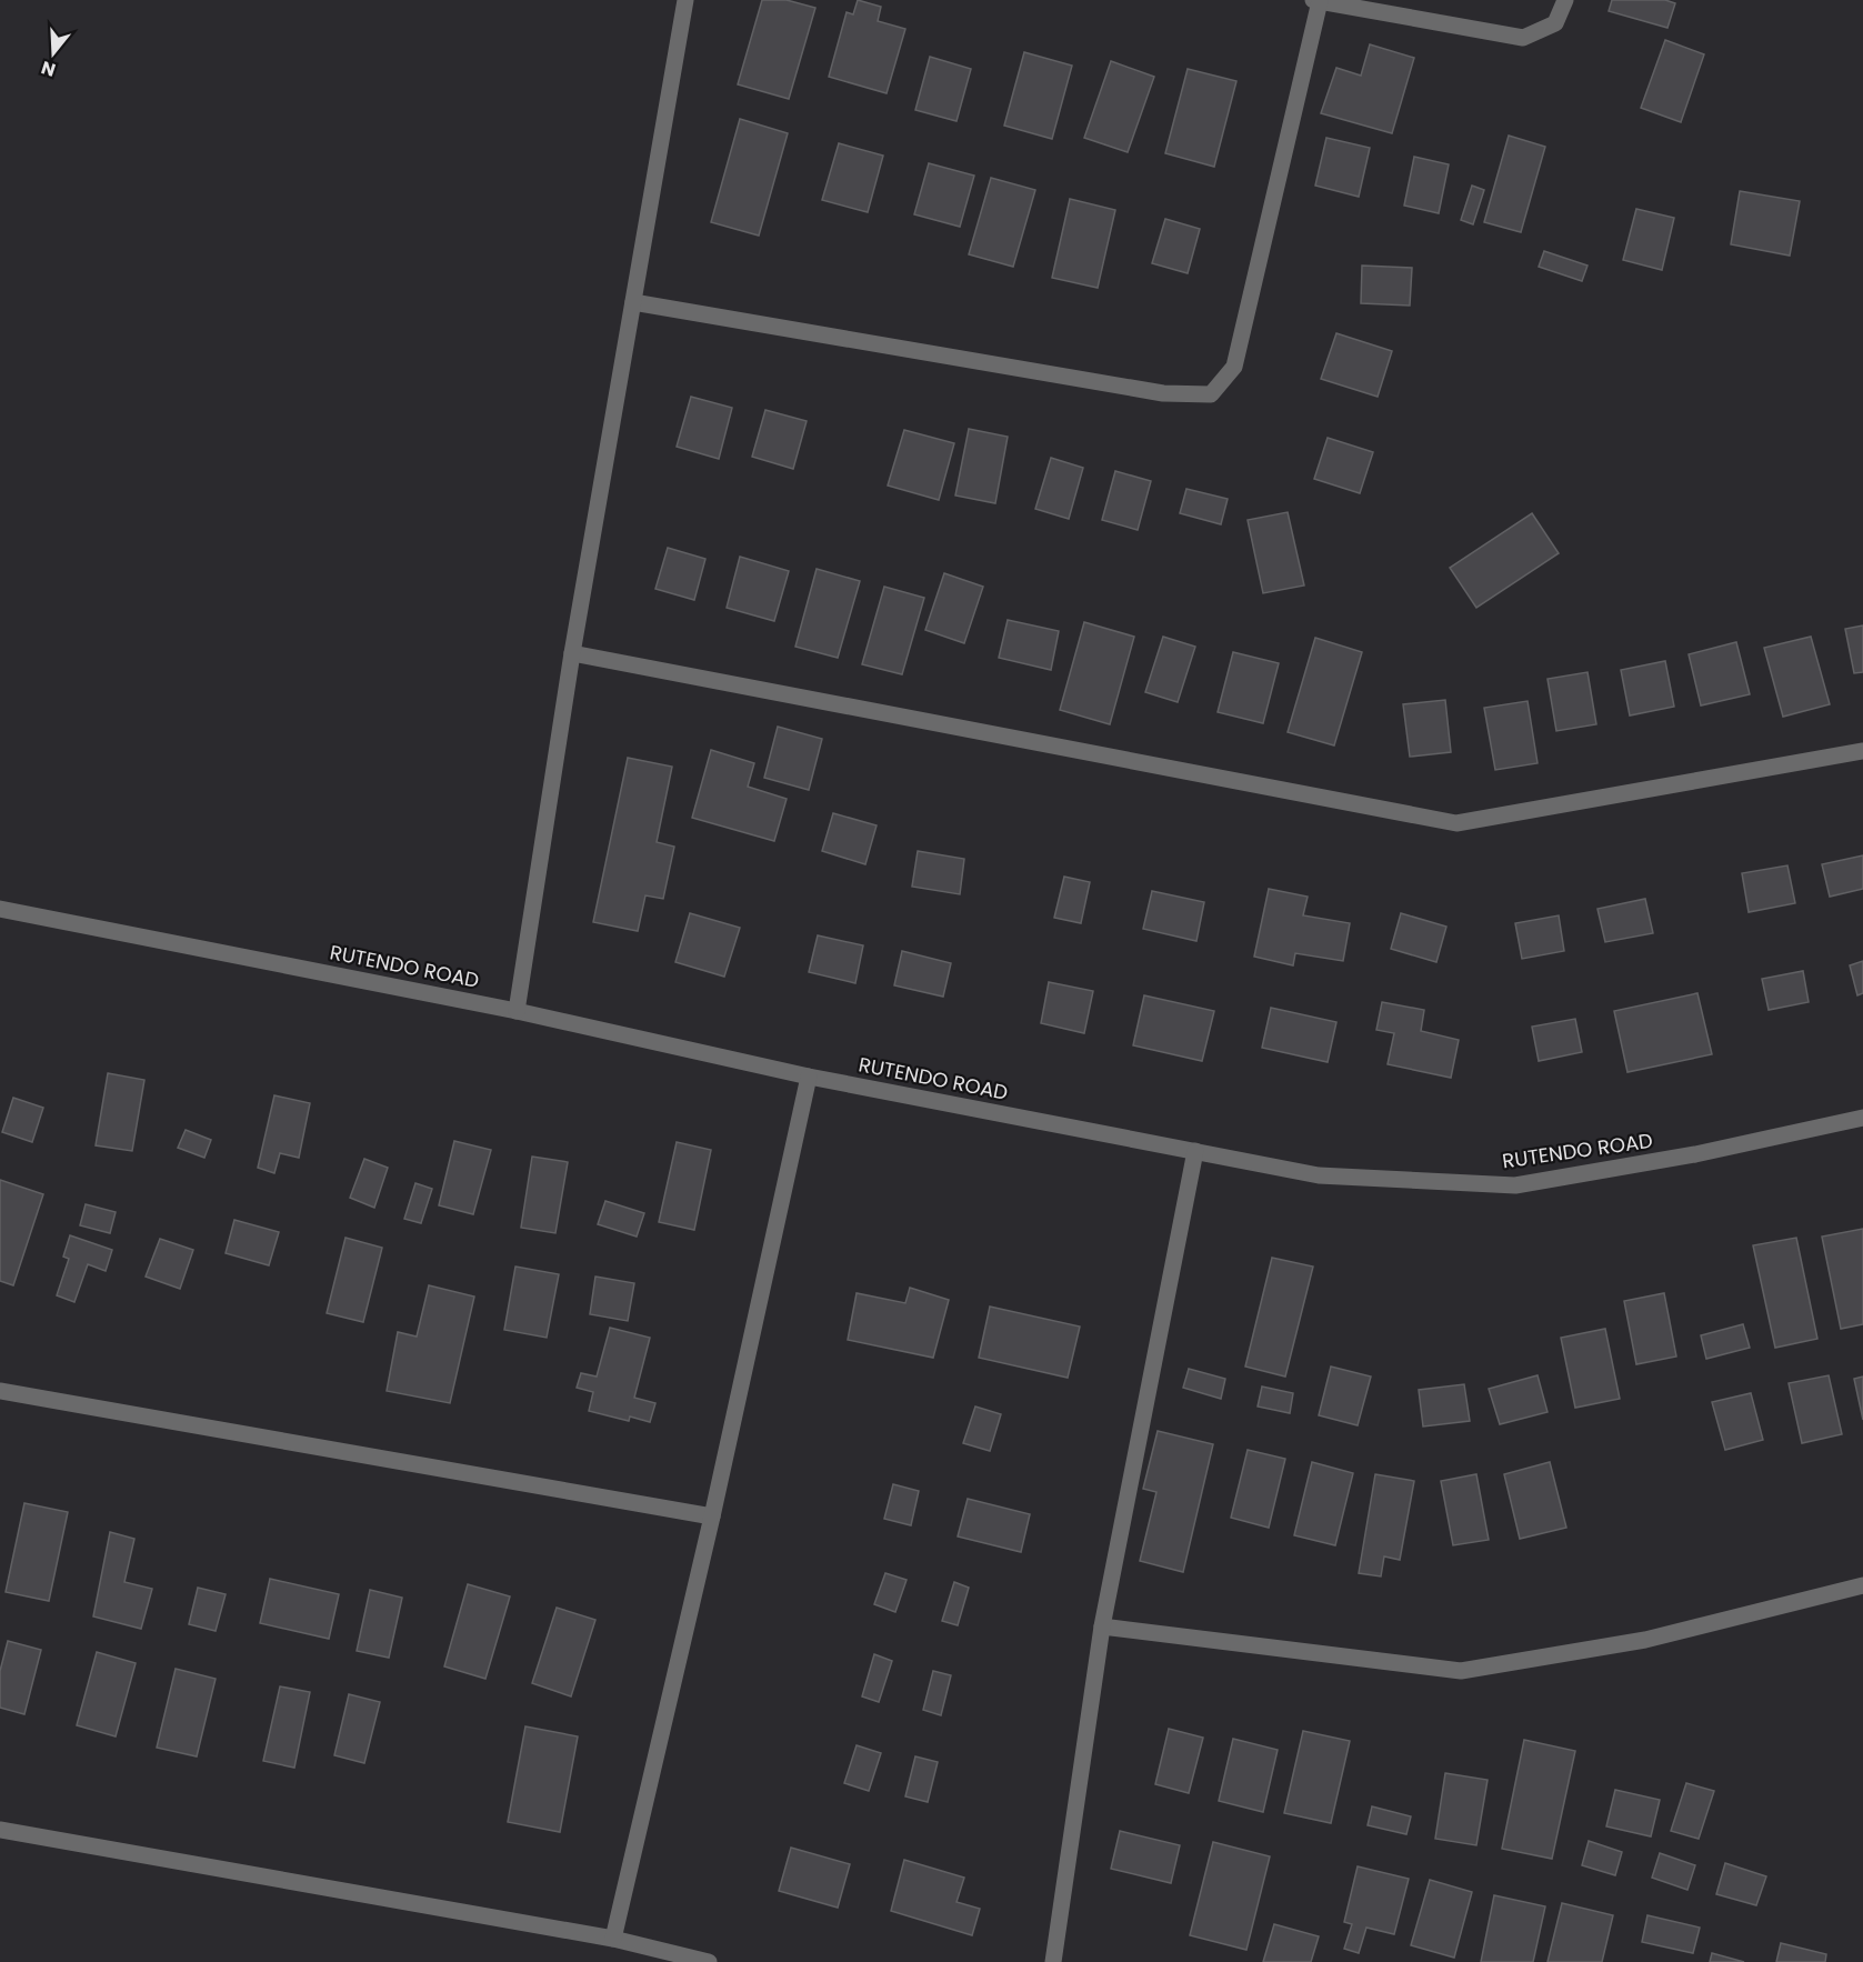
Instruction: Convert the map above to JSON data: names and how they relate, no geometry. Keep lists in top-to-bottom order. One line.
{"streets":{"street":["RUTENDO ROAD"]},"north":"bottom"}
